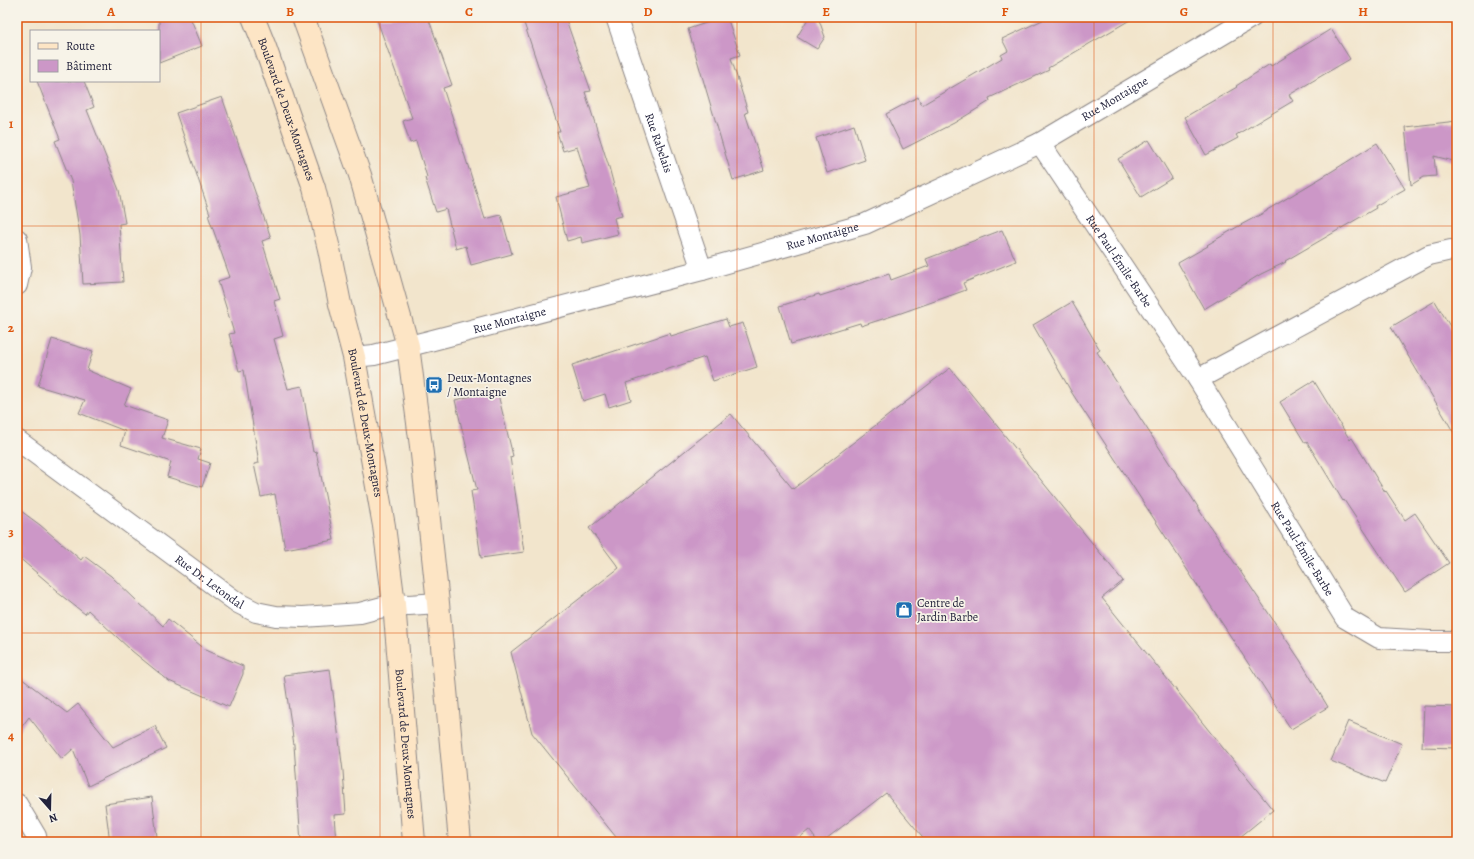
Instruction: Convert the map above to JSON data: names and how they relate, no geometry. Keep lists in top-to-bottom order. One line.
{"streets":{"street":["Rue Montaigne","Boulevard de Deux-Montagnes","Rue Rabelais","Rue Paul-Émile-Barbe","Rue Dr. Letondal"]},"crossings":[["Rue Montaigne","Boulevard de Deux-Montagnes"],["Rue Montaigne","Rue Rabelais"],["Rue Montaigne","Rue Paul-Émile-Barbe"],["Boulevard de Deux-Montagnes","Rue Dr. Letondal"]],"places":{"bus stop":["Deux-Montagnes / Montaigne"],"shop":["Centre de Jardin Barbe"]},"legend":["Route","Bâtiment"],"north":"bottom","grid":{"columns":["A","B","C","D","E","F","G","H"],"rows":["1","2","3","4"]}}
